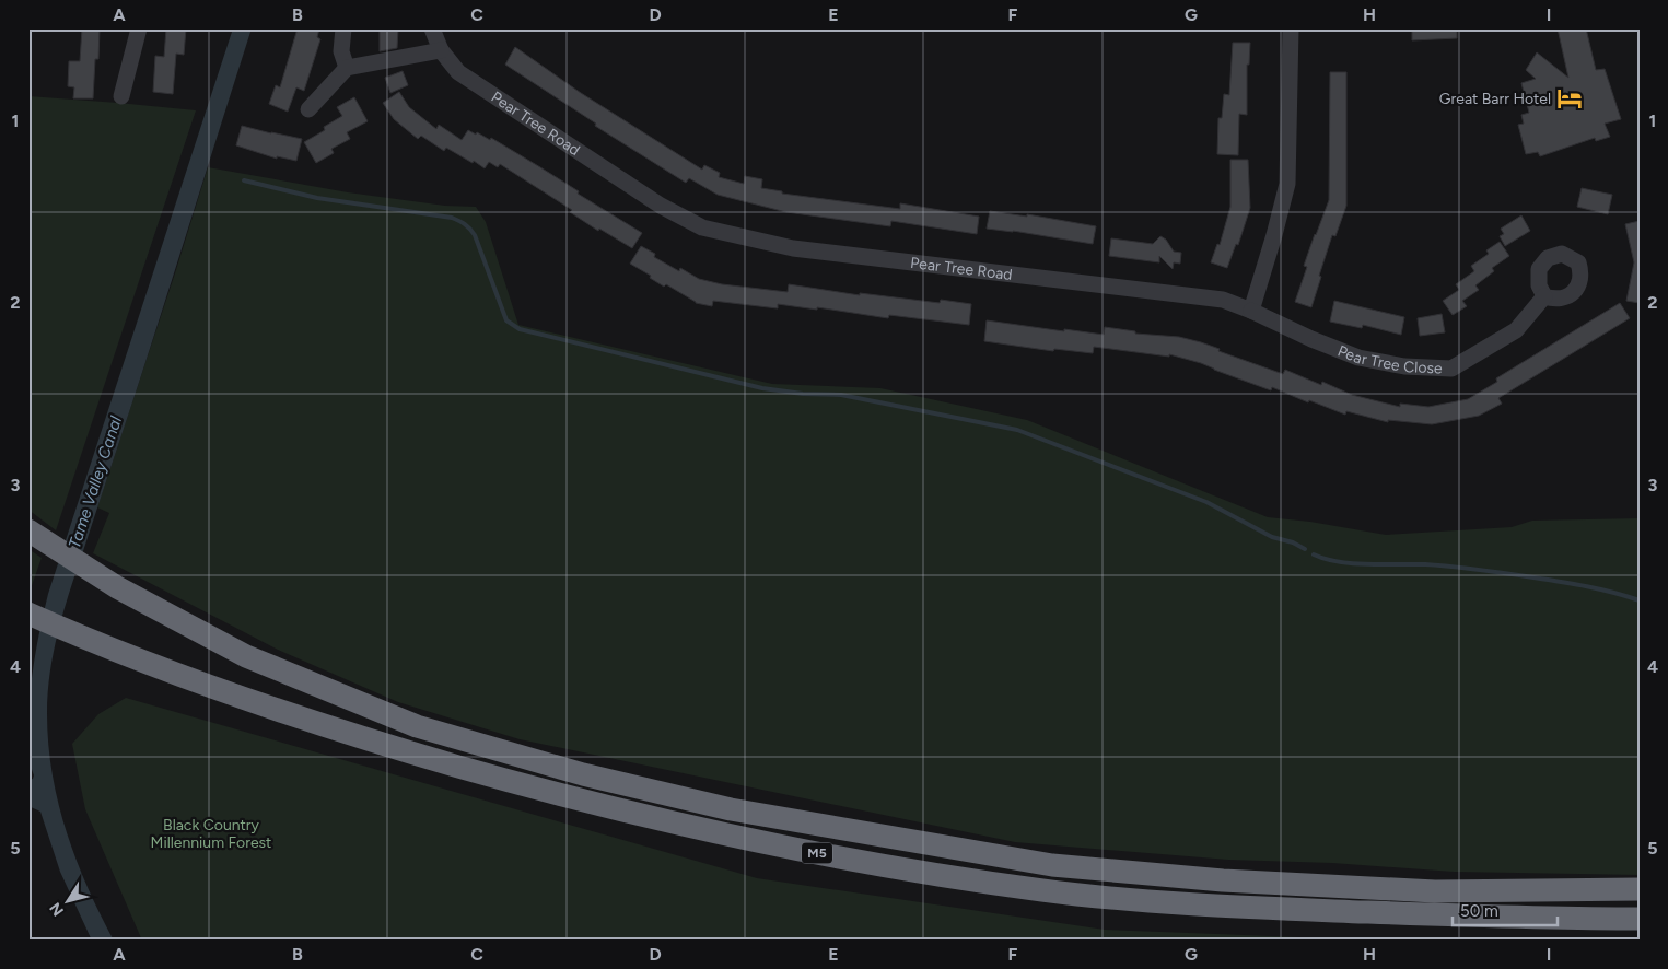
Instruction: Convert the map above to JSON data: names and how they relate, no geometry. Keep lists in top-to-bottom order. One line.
{"streets":{"highway":["M5"],"street":["Pear Tree Road","Pear Tree Close"]},"crossings":[["Pear Tree Road","Pear Tree Close"]],"water":["Tame Valley Canal"],"parks":["Black Country Millennium Forest"],"places":{"hotel":["Great Barr Hotel"]},"scale_bar":"50 m","north":"bottom left","grid":{"columns":["A","B","C","D","E","F","G","H","I"],"rows":["1","2","3","4","5"]}}
